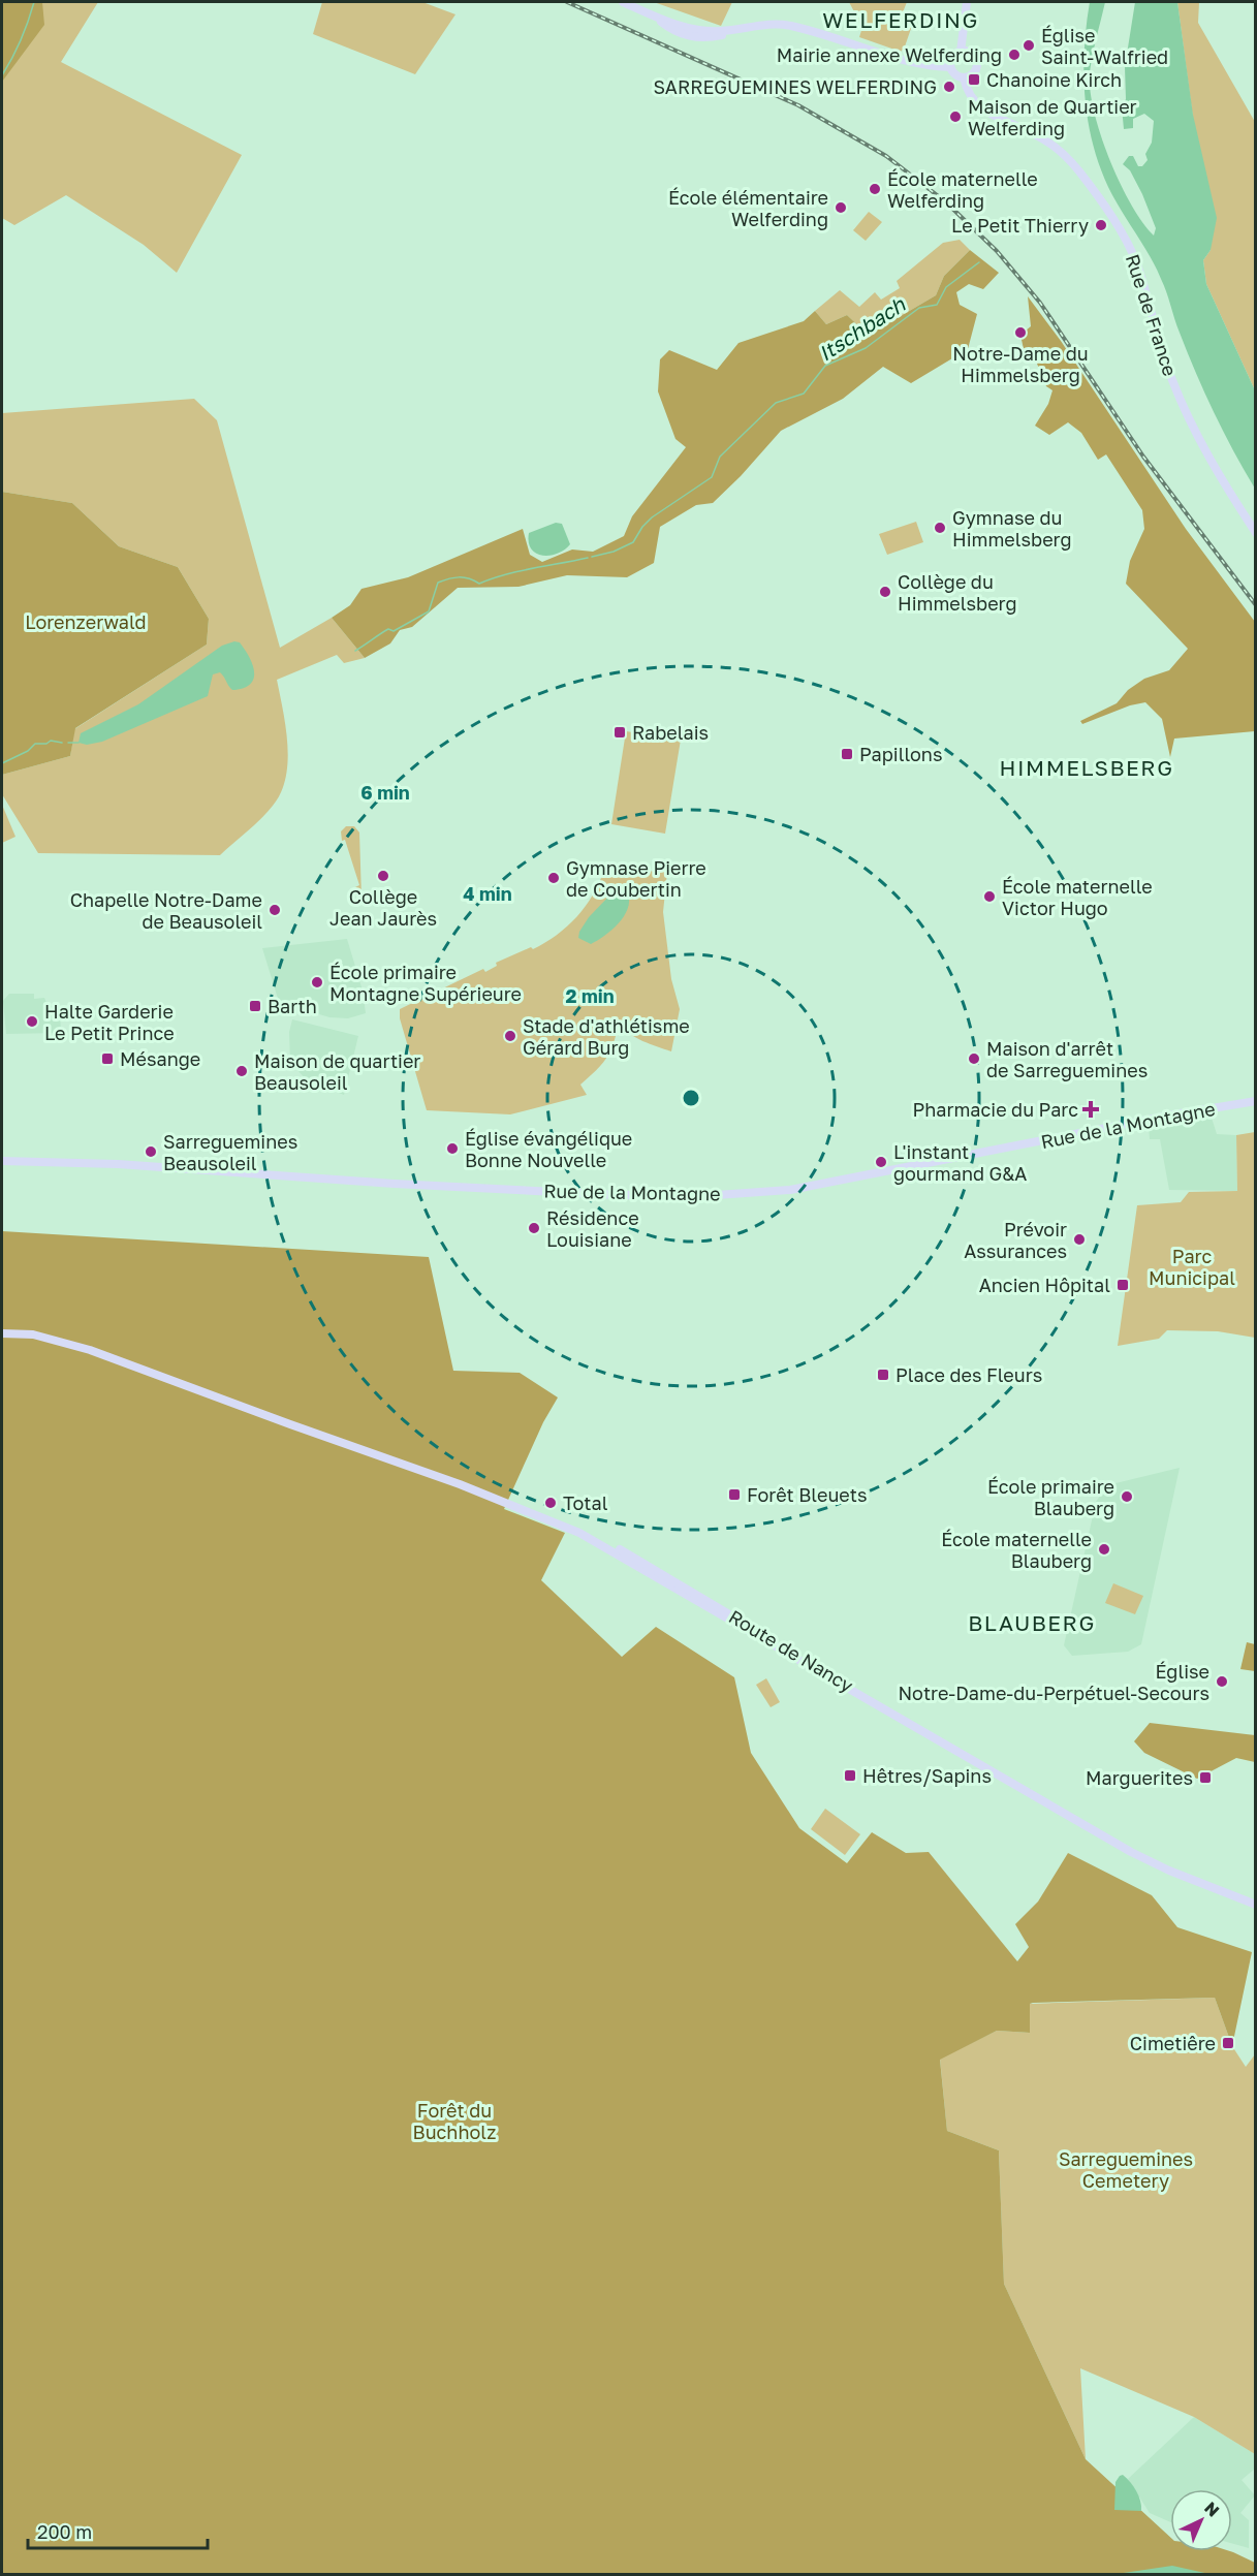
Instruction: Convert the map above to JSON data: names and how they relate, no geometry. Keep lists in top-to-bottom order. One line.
{"streets":{"main road":["Rue de France","Rue de la Montagne","Route de Nancy"]},"districts":["WELFERDING","HIMMELSBERG","BLAUBERG"],"water":["Itschbach"],"parks":["Lorenzerwald","Parc Municipal","Forêt du Buchholz","Sarreguemines Cemetery"],"places":{"other":["Église Saint-Walfried","Mairie annexe Welferding","SARREGUEMINES WELFERDING","Maison de Quartier Welferding","École maternelle Welferding","École élémentaire Welferding","Le Petit Thierry","Notre-Dame du Himmelsberg","Gymnase du Himmelsberg","Collège du Himmelsberg","Collège Jean Jaurès","Gymnase Pierre de Coubertin","École maternelle Victor Hugo","Chapelle Notre-Dame de Beausoleil","École primaire Montagne Supérieure","Halte Garderie Le Petit Prince","Stade d'athlétisme Gérard Burg","Maison d'arrêt de Sarreguemines","Maison de quartier Beausoleil","Église évangélique Bonne Nouvelle","Sarreguemines Beausoleil","L'instant gourmand G&A","Résidence Louisiane","Prévoir Assurances","École primaire Blauberg","Total","École maternelle Blauberg","Église Notre-Dame-du-Perpétuel-Secours"],"transit":["Chanoine Kirch","Rabelais","Papillons","Barth","Mésange","Ancien Hôpital","Place des Fleurs","Forêt Bleuets","Hêtres/Sapins","Marguerites","Cimetiêre"],"health":["Pharmacie du Parc"]},"scale_bar":"200 m","north":"top right","rings":["6 min","4 min","2 min"]}
